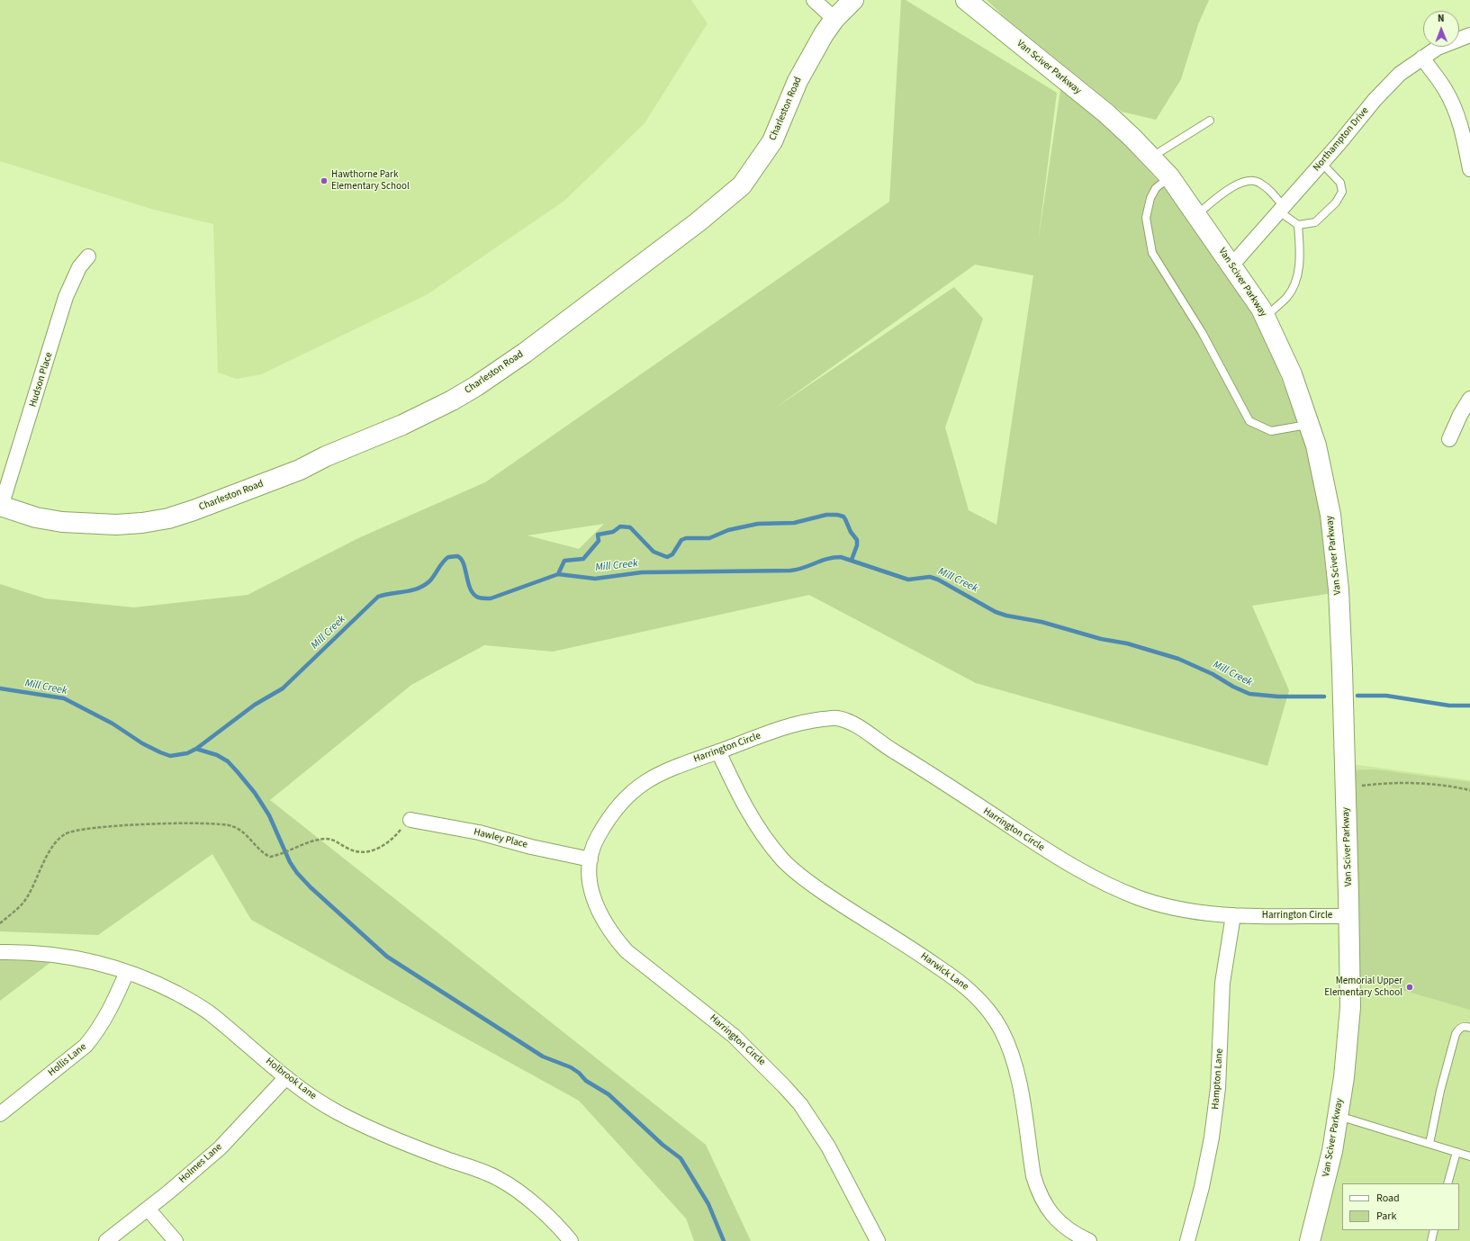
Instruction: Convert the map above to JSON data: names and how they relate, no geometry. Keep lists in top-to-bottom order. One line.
{"streets":{"street":["Van Sciver Parkway","Charleston Road","Northampton Drive","Hudson Place","Harrington Circle","Hawley Place","Harwick Lane","Hollis Lane","Holbrook Lane","Hampton Lane","Holmes Lane"]},"crossings":[["Van Sciver Parkway","Northampton Drive"],["Van Sciver Parkway","Harrington Circle"],["Charleston Road","Hudson Place"],["Harrington Circle","Hawley Place"],["Harrington Circle","Harwick Lane"],["Harrington Circle","Hampton Lane"],["Hollis Lane","Holbrook Lane"],["Holbrook Lane","Holmes Lane"]],"water":["Mill Creek"],"places":["Hawthorne Park Elementary School","Memorial Upper Elementary School"],"legend":["Road","Park"],"north":"top"}
